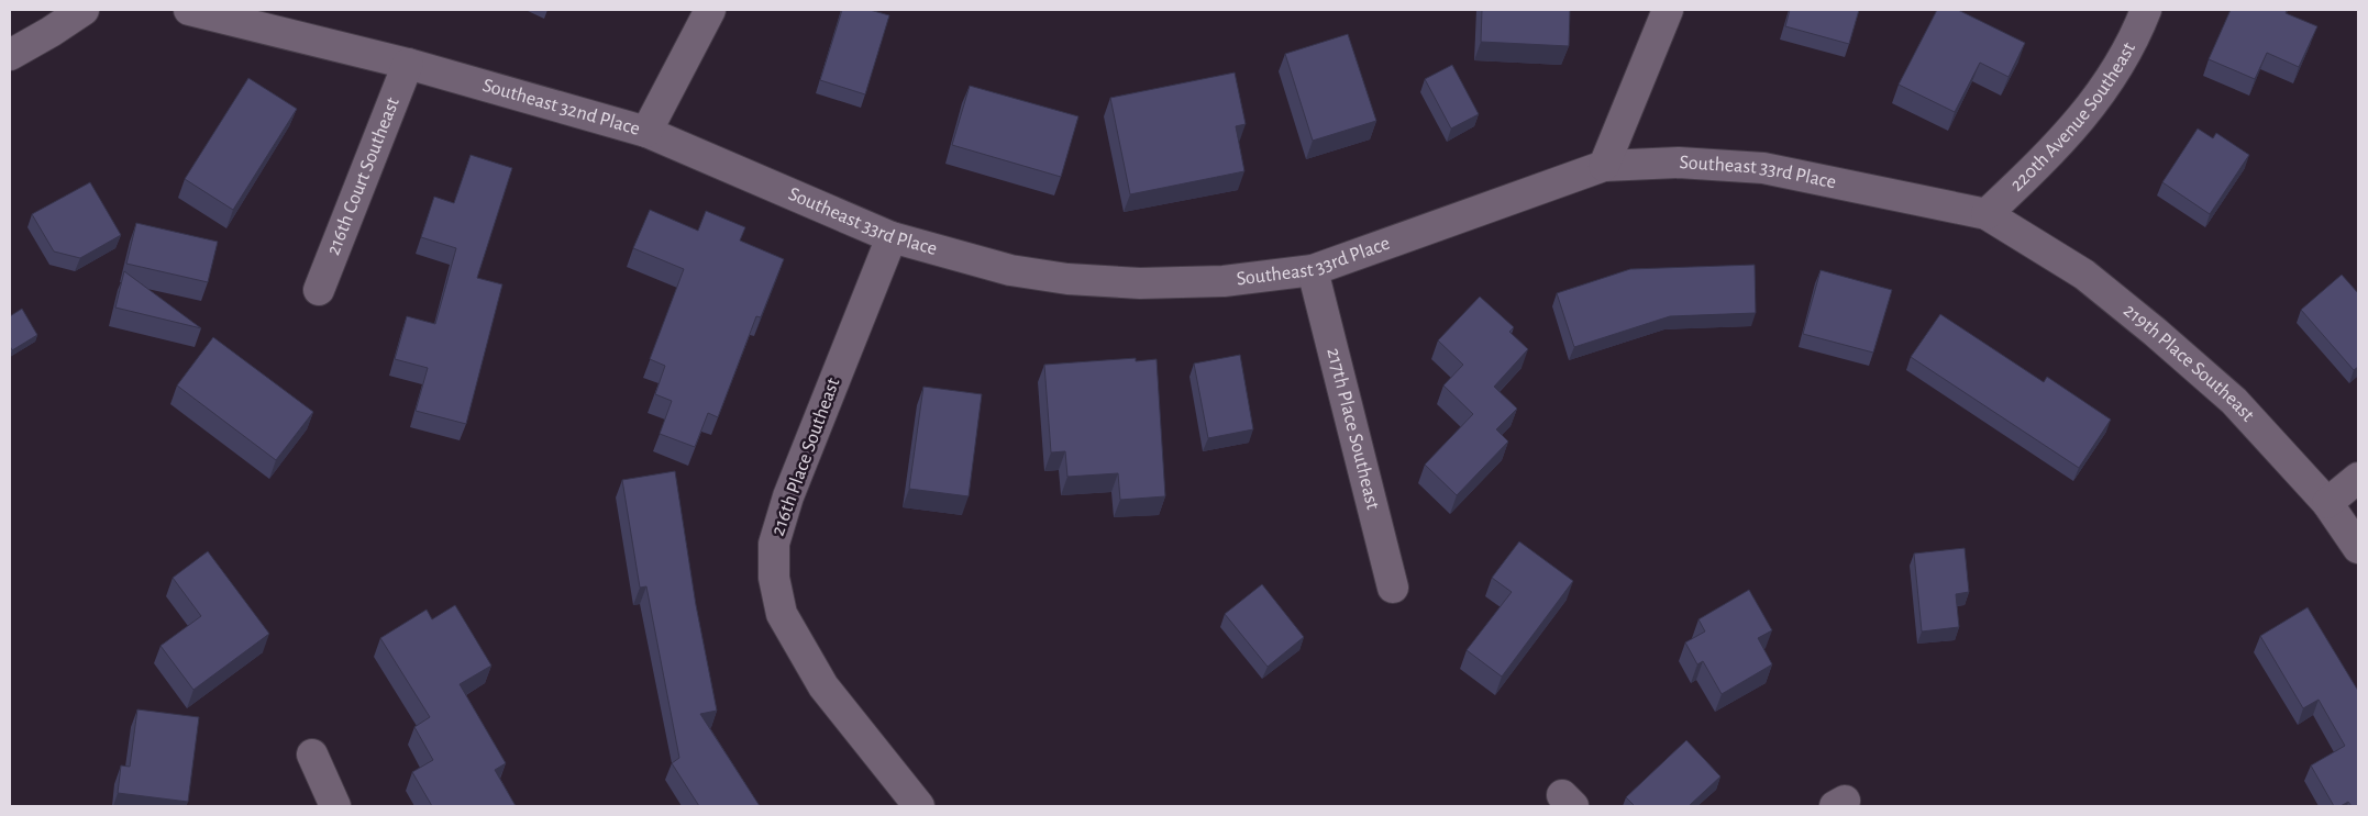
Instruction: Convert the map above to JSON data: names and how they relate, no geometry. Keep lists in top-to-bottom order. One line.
{"streets":{"street":["Southeast 32nd Place","220th Avenue Southeast","Southeast 33rd Place","216th Court Southeast","219th Place Southeast","217th Place Southeast","216th Place Southeast"]},"crossings":[["Southeast 32nd Place","Southeast 33rd Place"],["Southeast 32nd Place","216th Court Southeast"],["220th Avenue Southeast","Southeast 33rd Place"],["220th Avenue Southeast","219th Place Southeast"],["Southeast 33rd Place","219th Place Southeast"],["Southeast 33rd Place","217th Place Southeast"],["Southeast 33rd Place","216th Place Southeast"]]}
